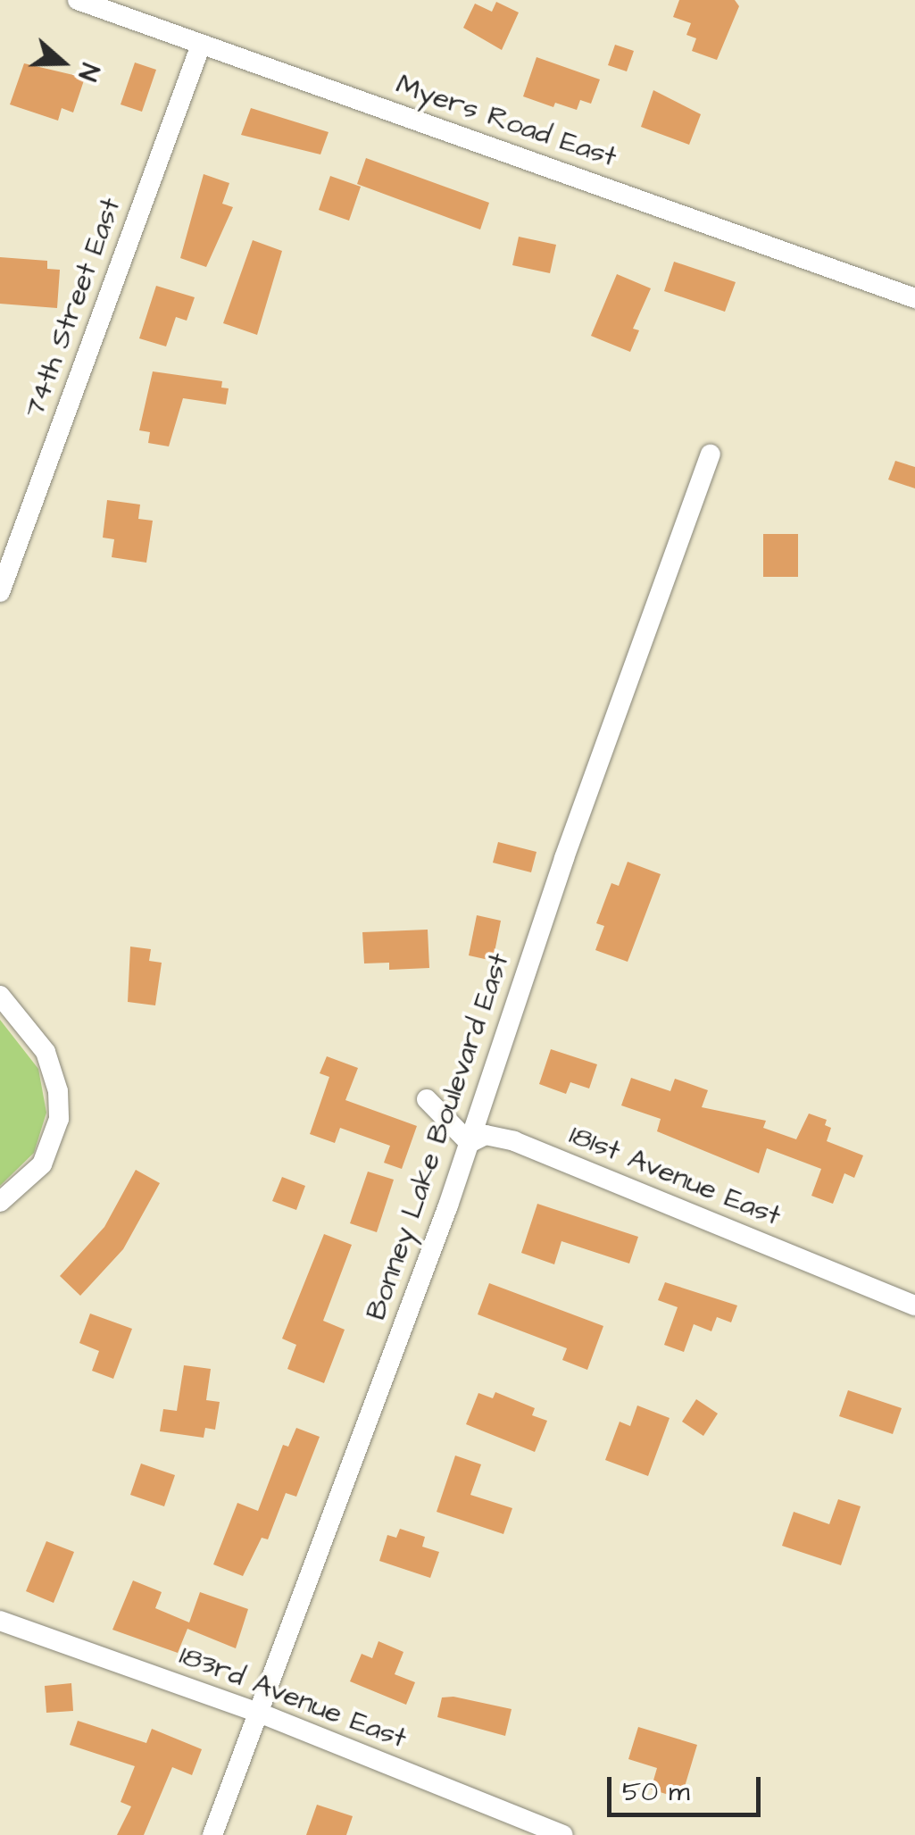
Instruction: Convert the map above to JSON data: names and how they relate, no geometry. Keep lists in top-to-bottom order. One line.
{"streets":{"street":["Myers Road East","74th Street East","Bonney Lake Boulevard East","181st Avenue East","183rd Avenue East"]},"crossings":[["Myers Road East","74th Street East"],["Bonney Lake Boulevard East","181st Avenue East"],["Bonney Lake Boulevard East","183rd Avenue East"]],"scale_bar":"50 m","north":"right"}
